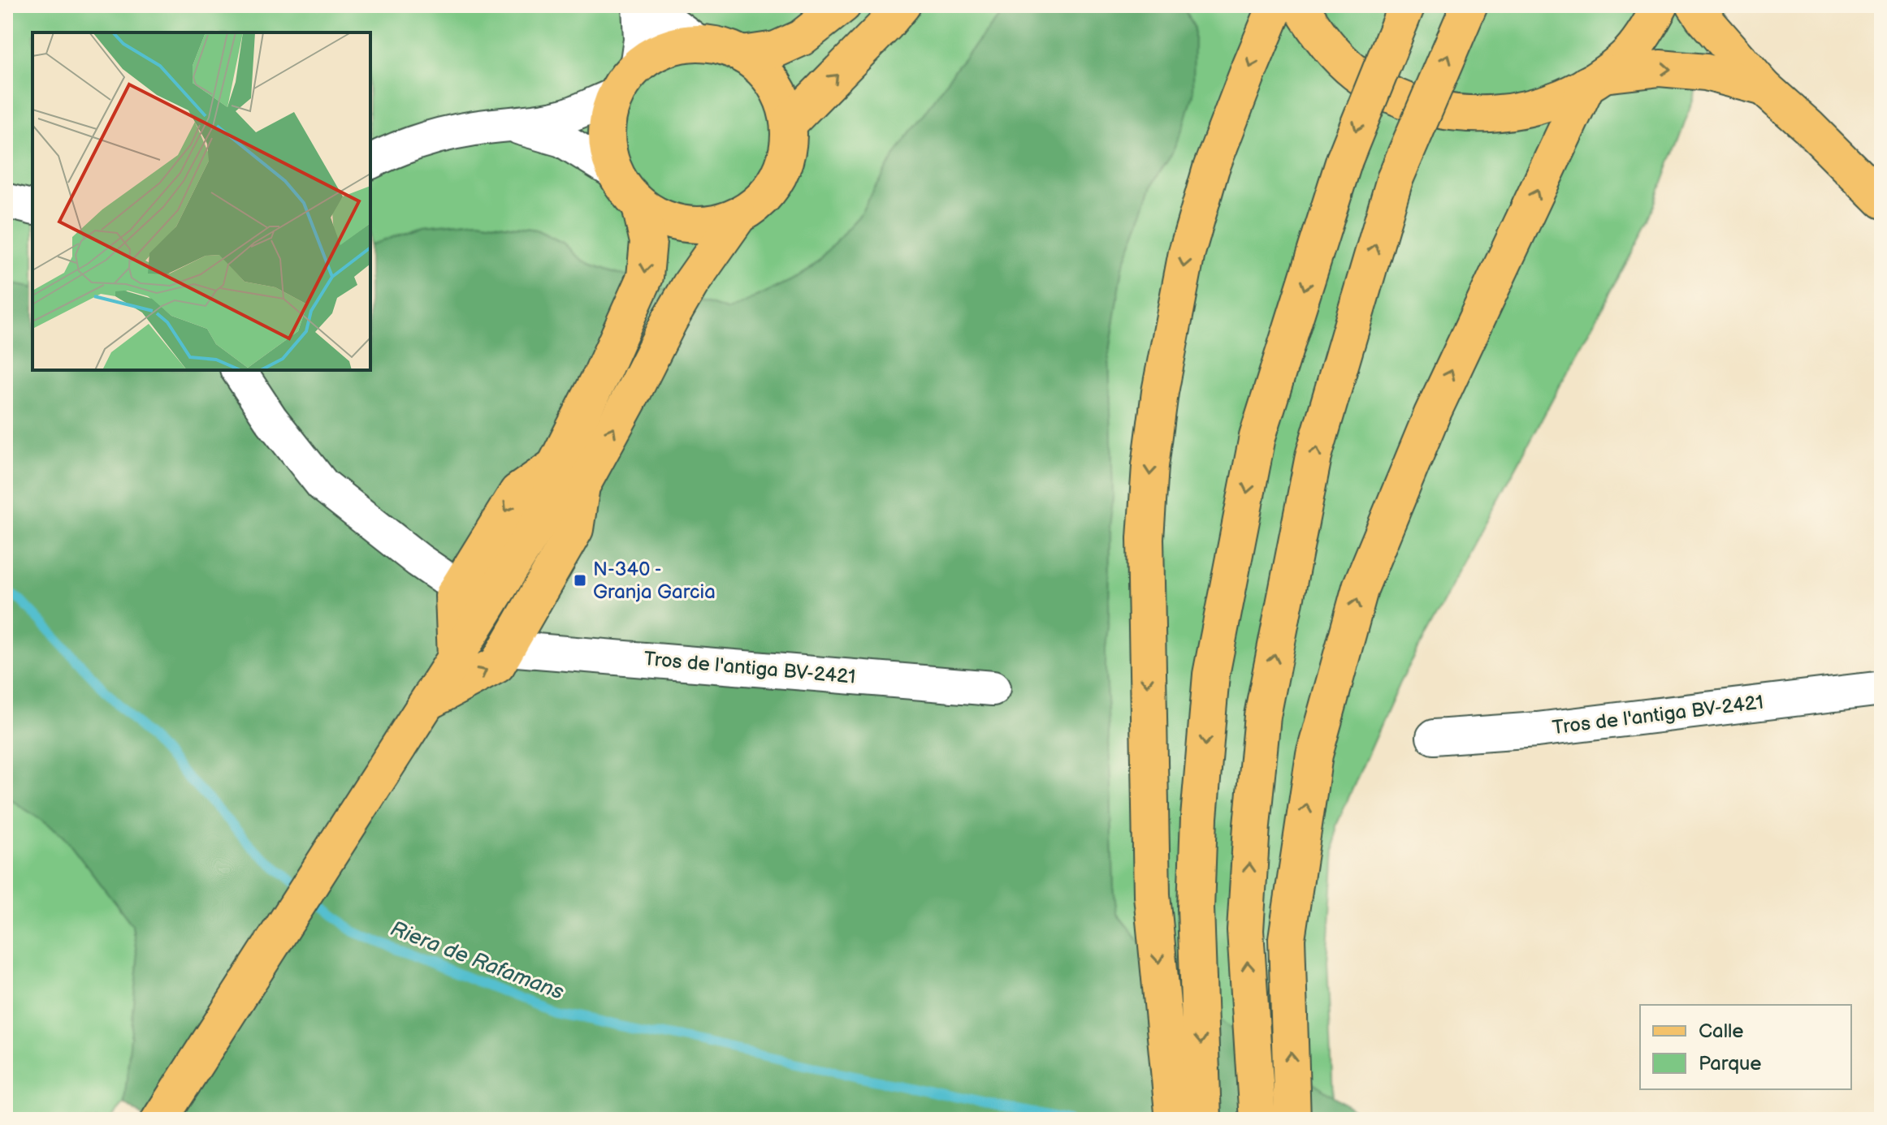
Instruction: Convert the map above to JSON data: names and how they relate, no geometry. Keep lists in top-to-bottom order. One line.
{"streets":{"street":["Tros de l'antiga BV-2421"]},"water":["Riera de Rafamans"],"places":{"transit":["N-340 - Granja Garcia"]},"legend":["Calle","Parque"]}
